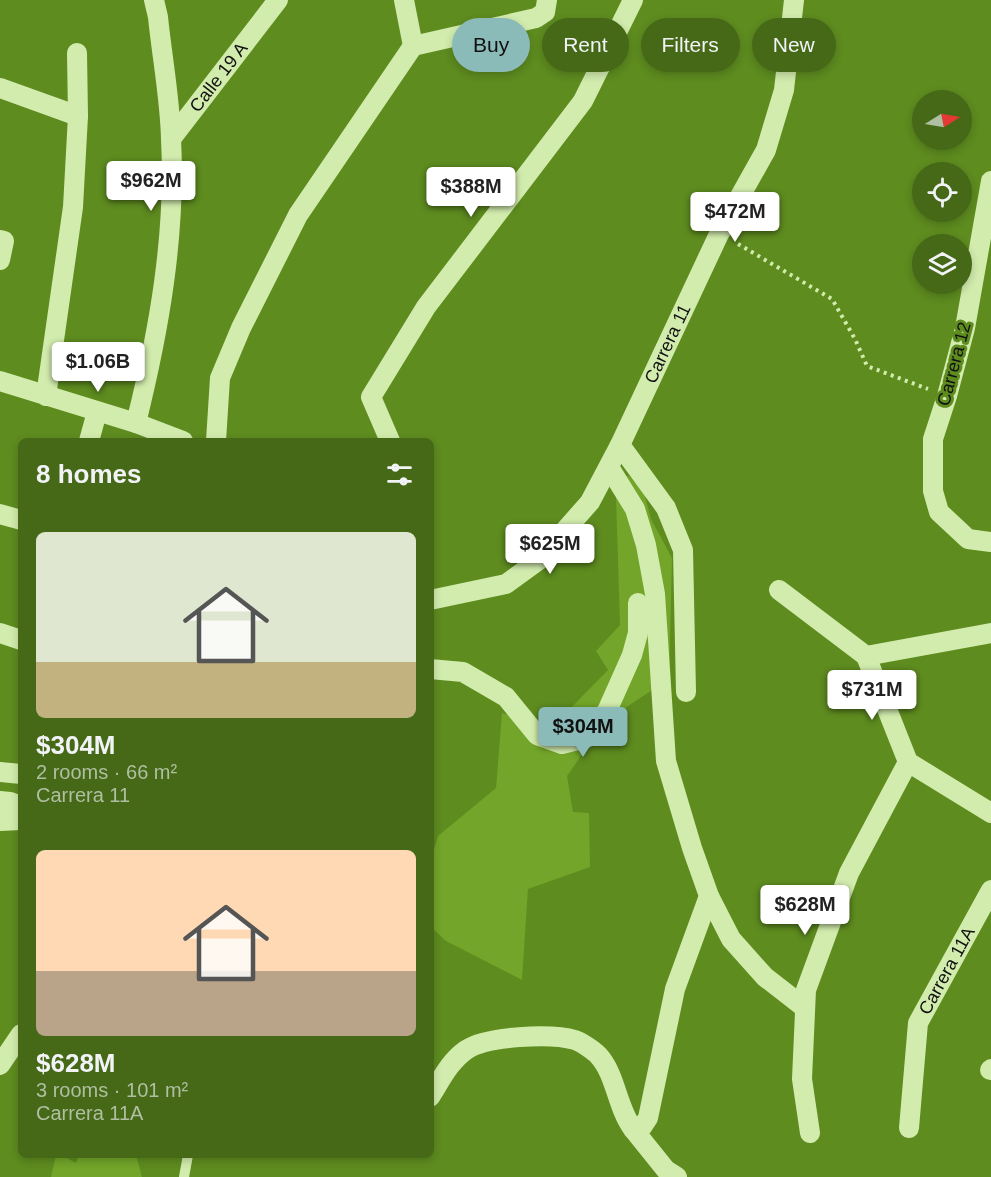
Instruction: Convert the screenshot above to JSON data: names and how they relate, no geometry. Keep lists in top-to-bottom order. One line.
{"streets":{"street":["Calle 19 A","Carrera 11","Carrera 12","Carrera 11A"]},"north":"right","page":{"chip":["Buy","Rent","Filters","New"],"price":["$962M","$388M","$472M","$1.06B","$625M","$731M","$304M","$628M"],"heading":"8 homes","list":[{"name":"$304M","note":"2 rooms · 66 m² · Carrera 11"},{"name":"$628M","note":"3 rooms · 101 m² · Carrera 11A"}]}}
